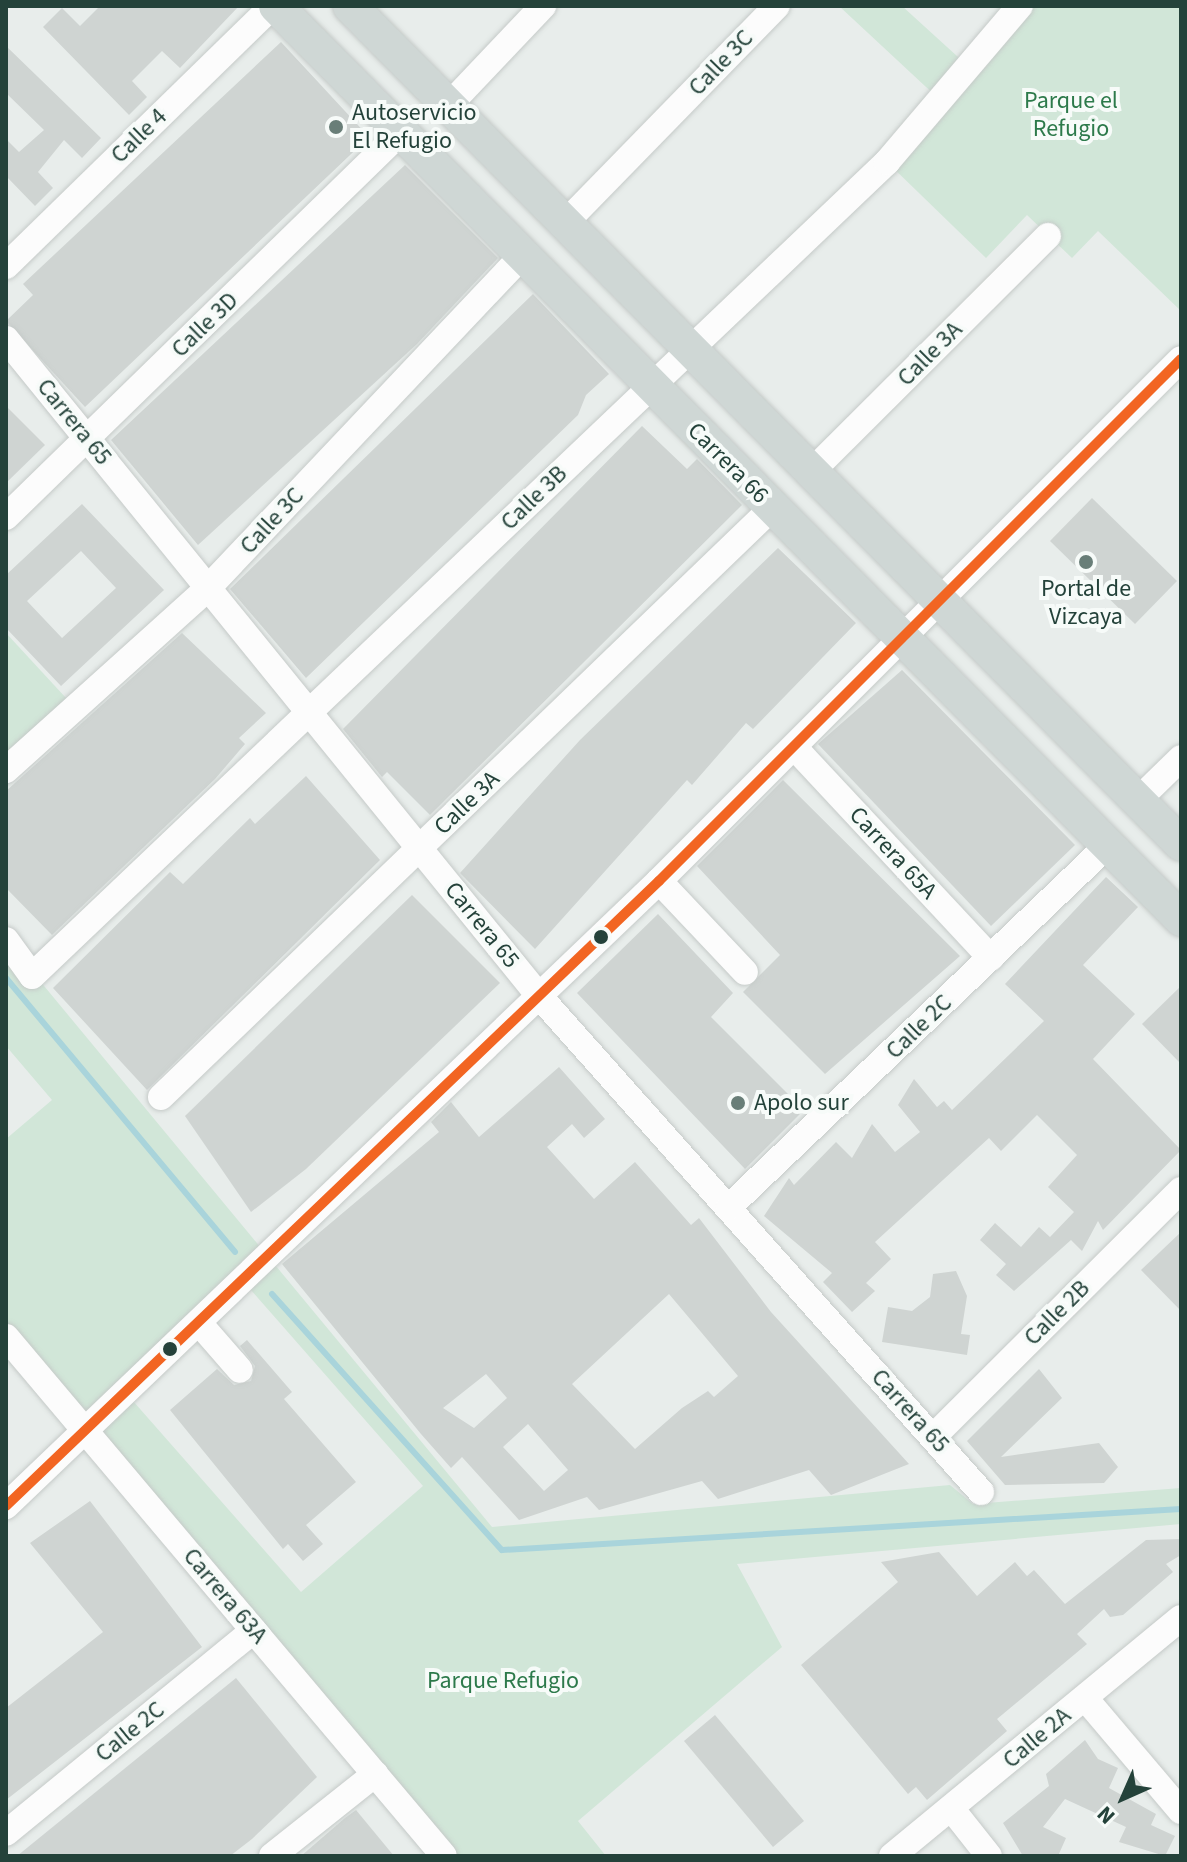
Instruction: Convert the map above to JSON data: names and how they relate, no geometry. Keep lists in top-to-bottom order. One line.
{"streets":{"main road":["Carrera 66"],"street":["Calle 3C","Calle 4","Calle 3D","Calle 3A","Carrera 65","Calle 3B","Carrera 65A","Calle 2C","Calle 2B","Carrera 63A","Calle 2A"]},"crossings":[["Calle 3C","Carrera 65"],["Calle 3C","Carrera 66"],["Calle 4","Carrera 66"],["Calle 3D","Carrera 65"],["Calle 3D","Carrera 66"],["Calle 3A","Carrera 65"],["Calle 3A","Carrera 66"],["Carrera 65","Calle 3B"],["Carrera 65","Calle 2C"],["Carrera 65","Calle 2B"],["Carrera 66","Calle 3B"],["Carrera 66","Calle 2C"],["Carrera 65A","Calle 2C"],["Calle 2C","Carrera 63A"]],"parks":["Parque el Refugio","Parque Refugio"],"places":["Autoservicio El Refugio","Portal de Vizcaya","Apolo sur"],"north":"bottom left"}
